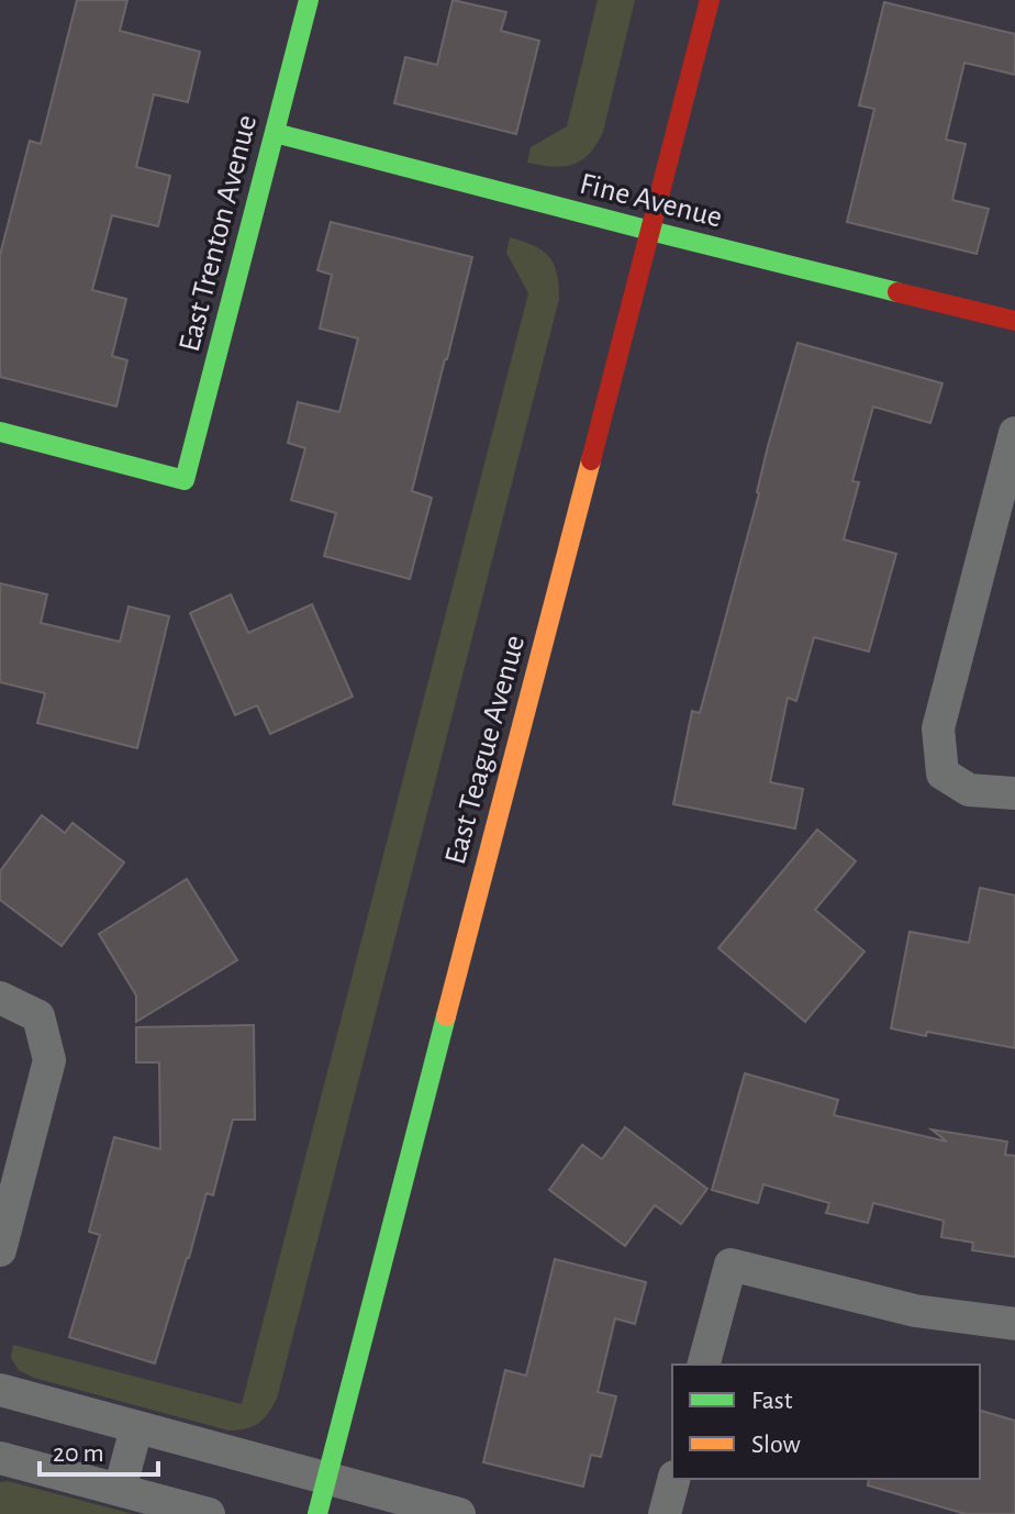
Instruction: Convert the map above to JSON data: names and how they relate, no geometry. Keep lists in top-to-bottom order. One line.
{"streets":{"street":["Fine Avenue","East Trenton Avenue","East Teague Avenue"]},"crossings":[["Fine Avenue","East Trenton Avenue"],["Fine Avenue","East Teague Avenue"]],"legend":["Fast","Slow"],"scale_bar":"20 m"}
